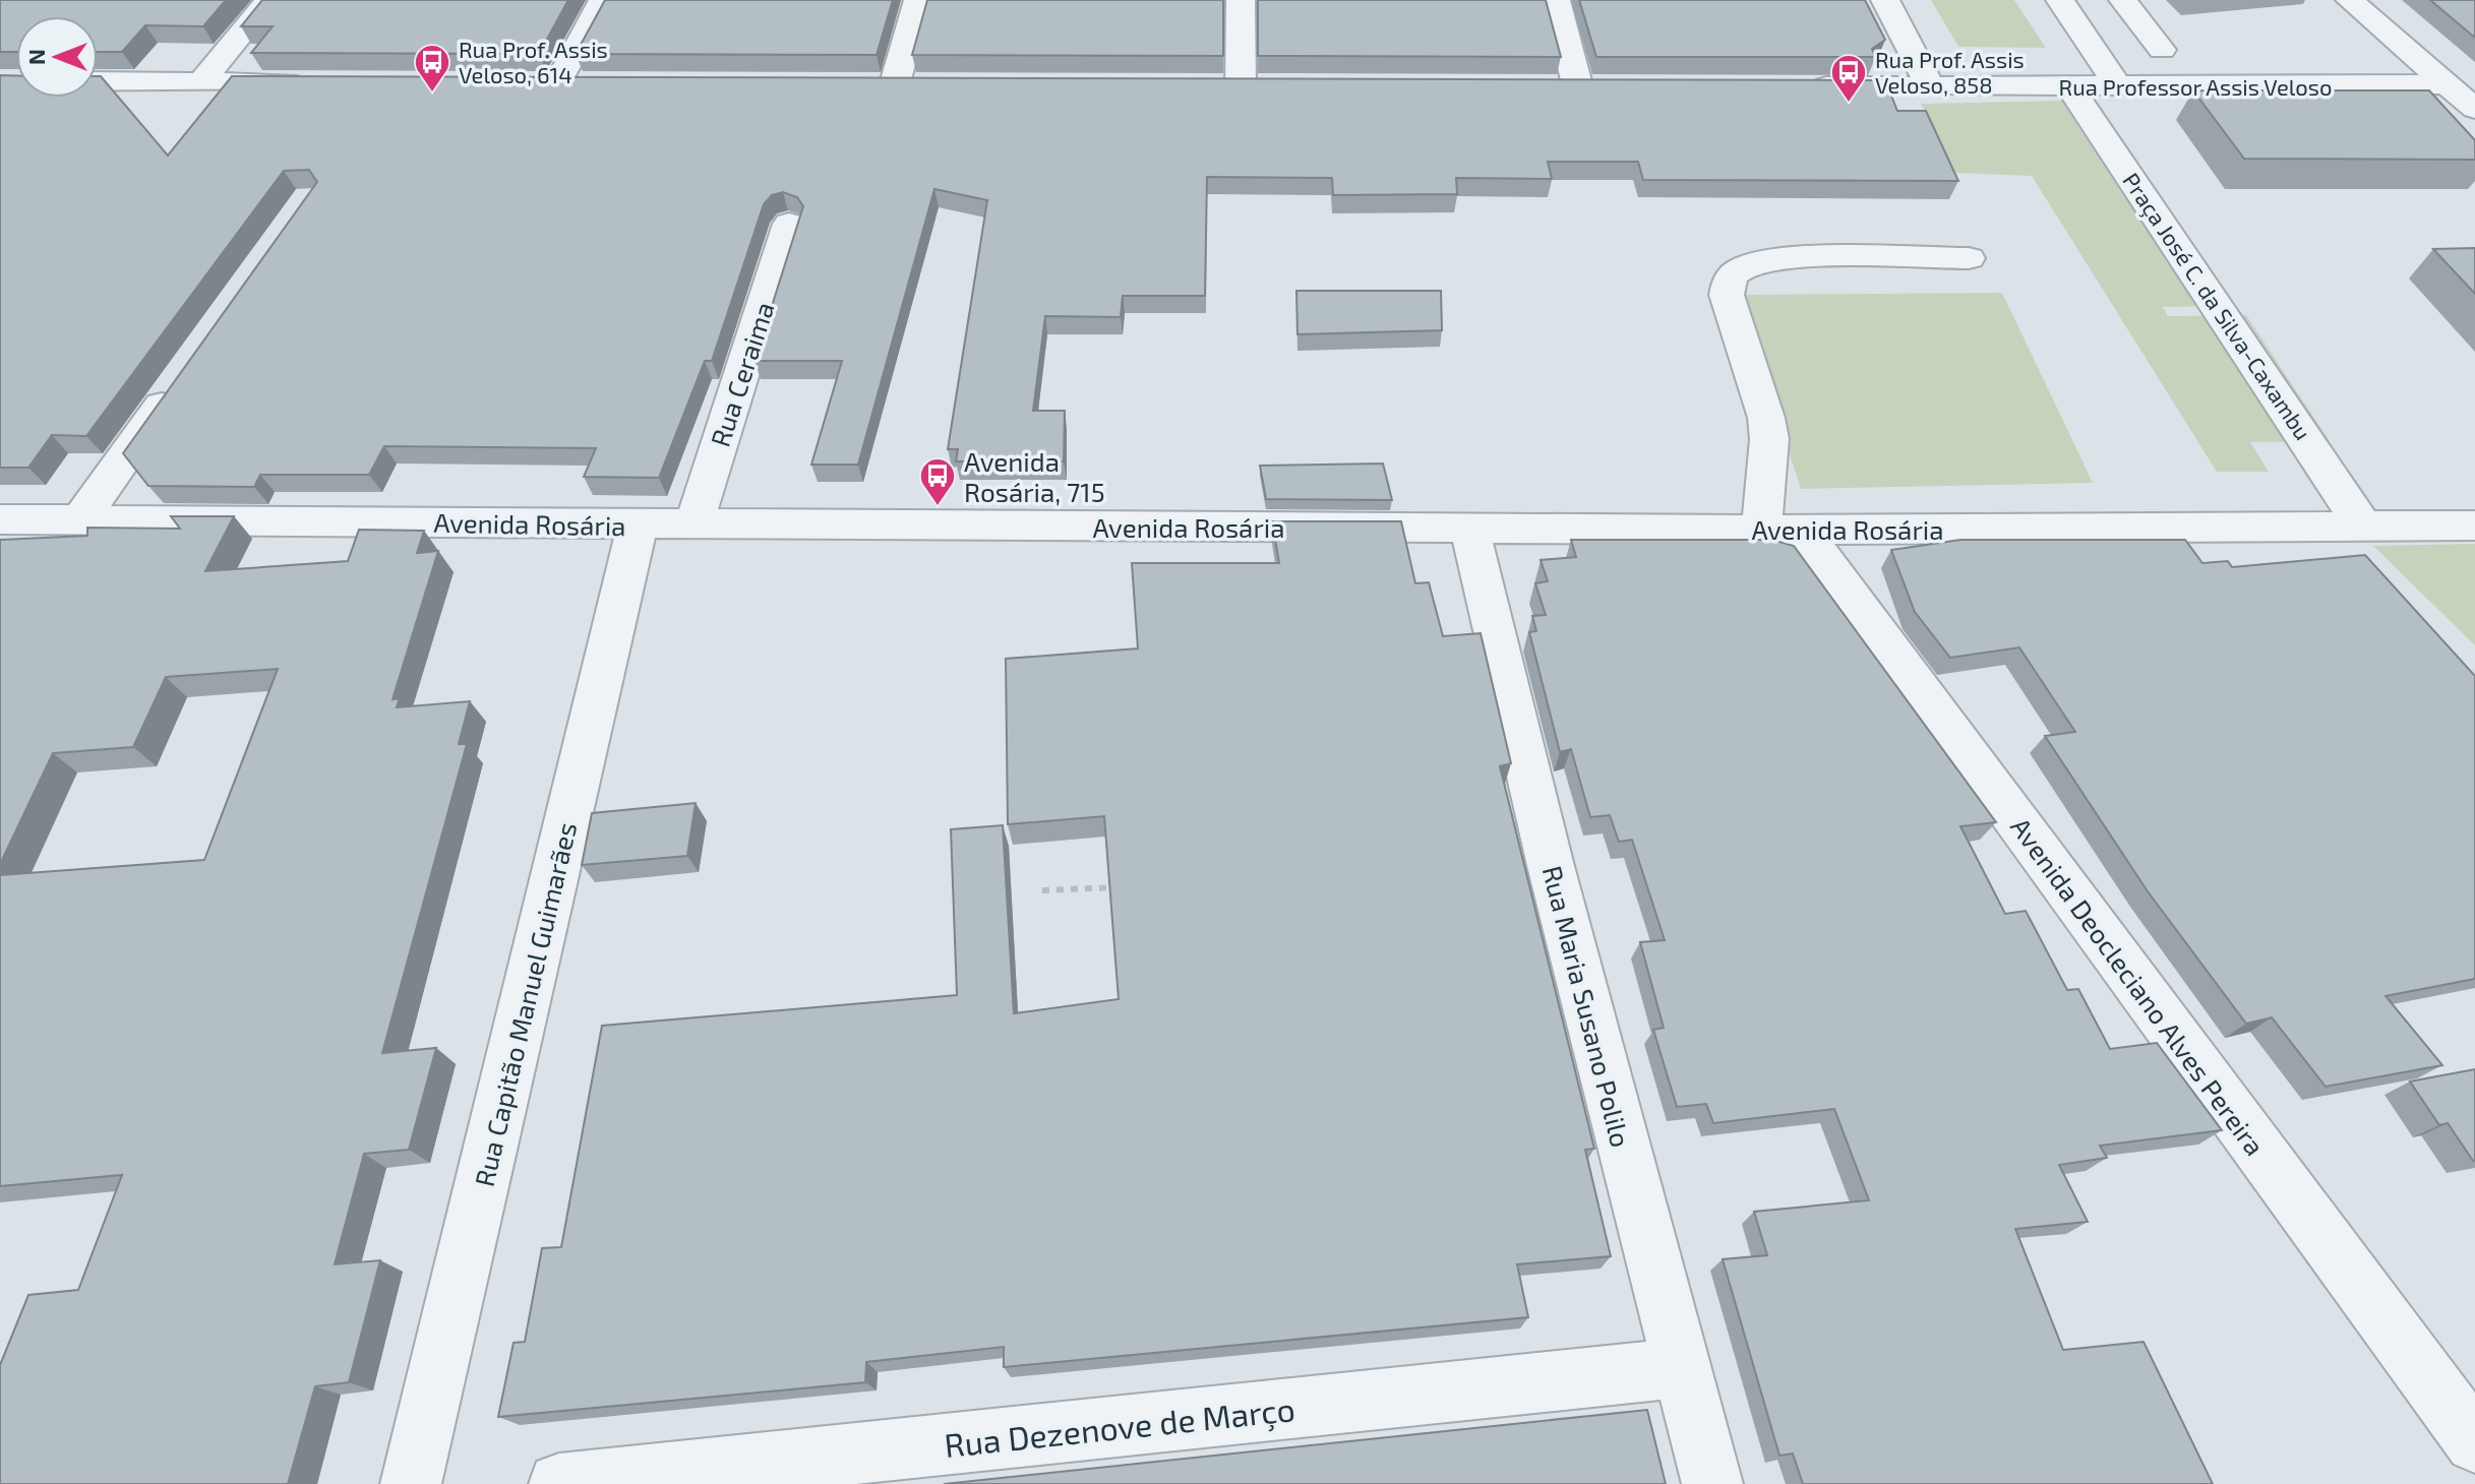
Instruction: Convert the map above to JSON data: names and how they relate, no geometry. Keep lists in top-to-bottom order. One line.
{"streets":{"street":["Rua Professor Assis Veloso","Praça José C. da Silva-Caxambu","Rua Ceraima","Avenida Rosária","Avenida Deocleciano Alves Pereira","Rua Capitão Manuel Guimarães","Rua Maria Susano Polilo","Rua Dezenove de Março"]},"crossings":[["Rua Professor Assis Veloso","Praça José C. da Silva-Caxambu"],["Praça José C. da Silva-Caxambu","Avenida Rosária"],["Rua Ceraima","Avenida Rosária"],["Avenida Rosária","Avenida Deocleciano Alves Pereira"],["Avenida Rosária","Rua Capitão Manuel Guimarães"],["Avenida Rosária","Rua Maria Susano Polilo"],["Rua Maria Susano Polilo","Rua Dezenove de Março"]],"places":{"bus stop":["Rua Prof. Assis Veloso, 614","Rua Prof. Assis Veloso, 858","Avenida Rosária, 715"]},"north":"left"}
